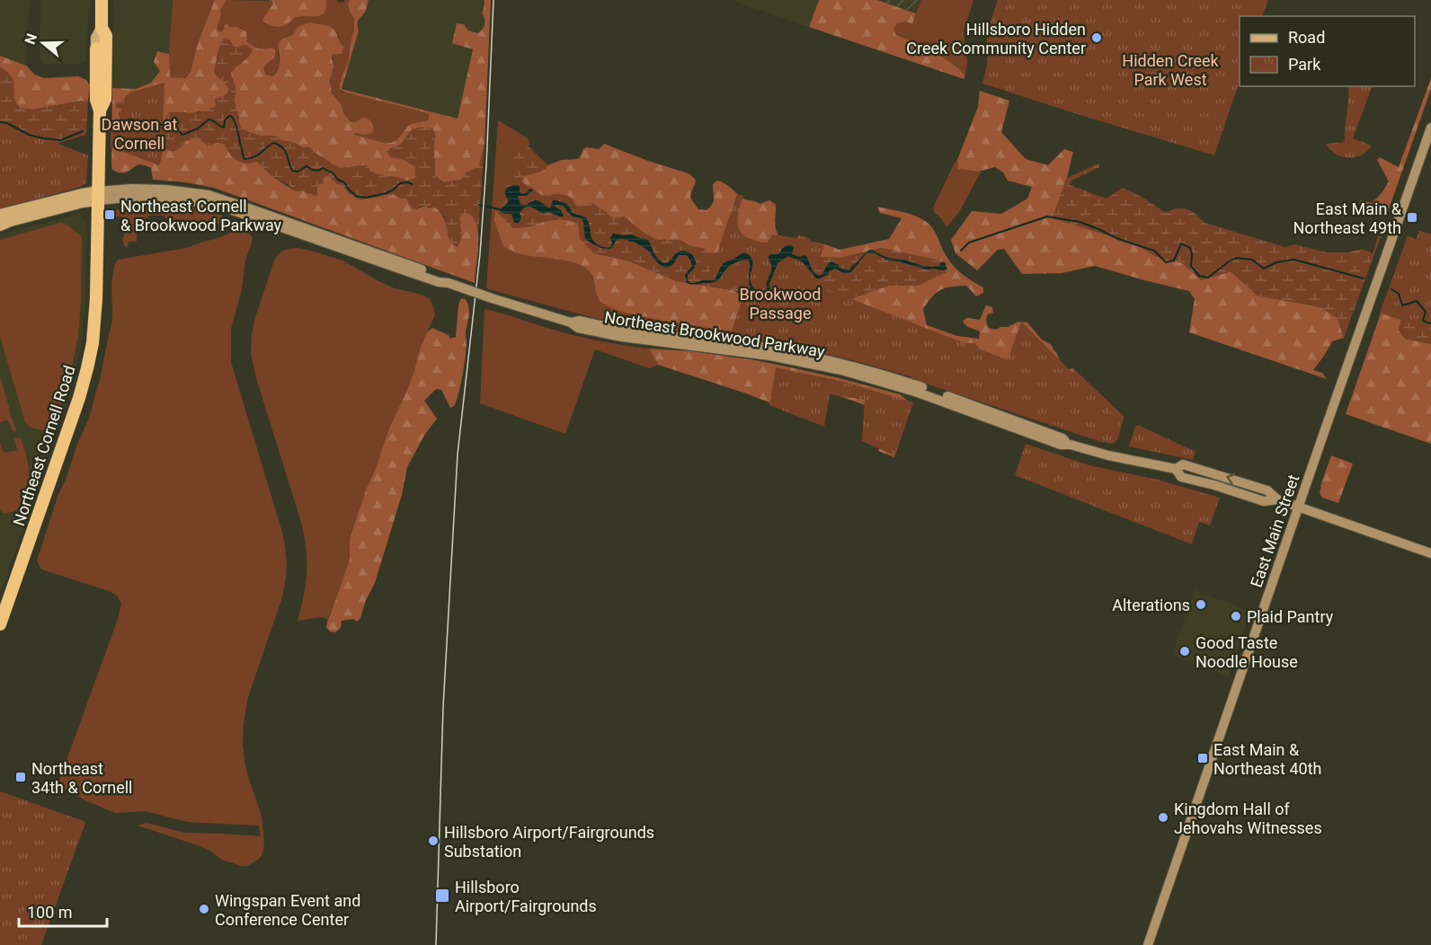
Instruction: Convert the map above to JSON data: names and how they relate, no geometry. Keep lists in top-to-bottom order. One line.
{"streets":{"highway":["Northeast Cornell Road"],"main road":["Northeast Brookwood Parkway","East Main Street"]},"crossings":[["Northeast Brookwood Parkway","Northeast Cornell Road"],["Northeast Brookwood Parkway","East Main Street"]],"parks":["Hidden Creek Park West","Dawson at Cornell","Brookwood Passage"],"places":{"other":["Hillsboro Hidden Creek Community Center","Alterations","Plaid Pantry","Good Taste Noodle House","Kingdom Hall of Jehovahs Witnesses","Hillsboro Airport/Fairgrounds Substation","Wingspan Event and Conference Center"],"transit":["Northeast Cornell & Brookwood Parkway","East Main & Northeast 49th","East Main & Northeast 40th","Northeast 34th & Cornell","Hillsboro Airport/Fairgrounds"]},"legend":["Road","Park"],"scale_bar":"100 m","north":"left"}
